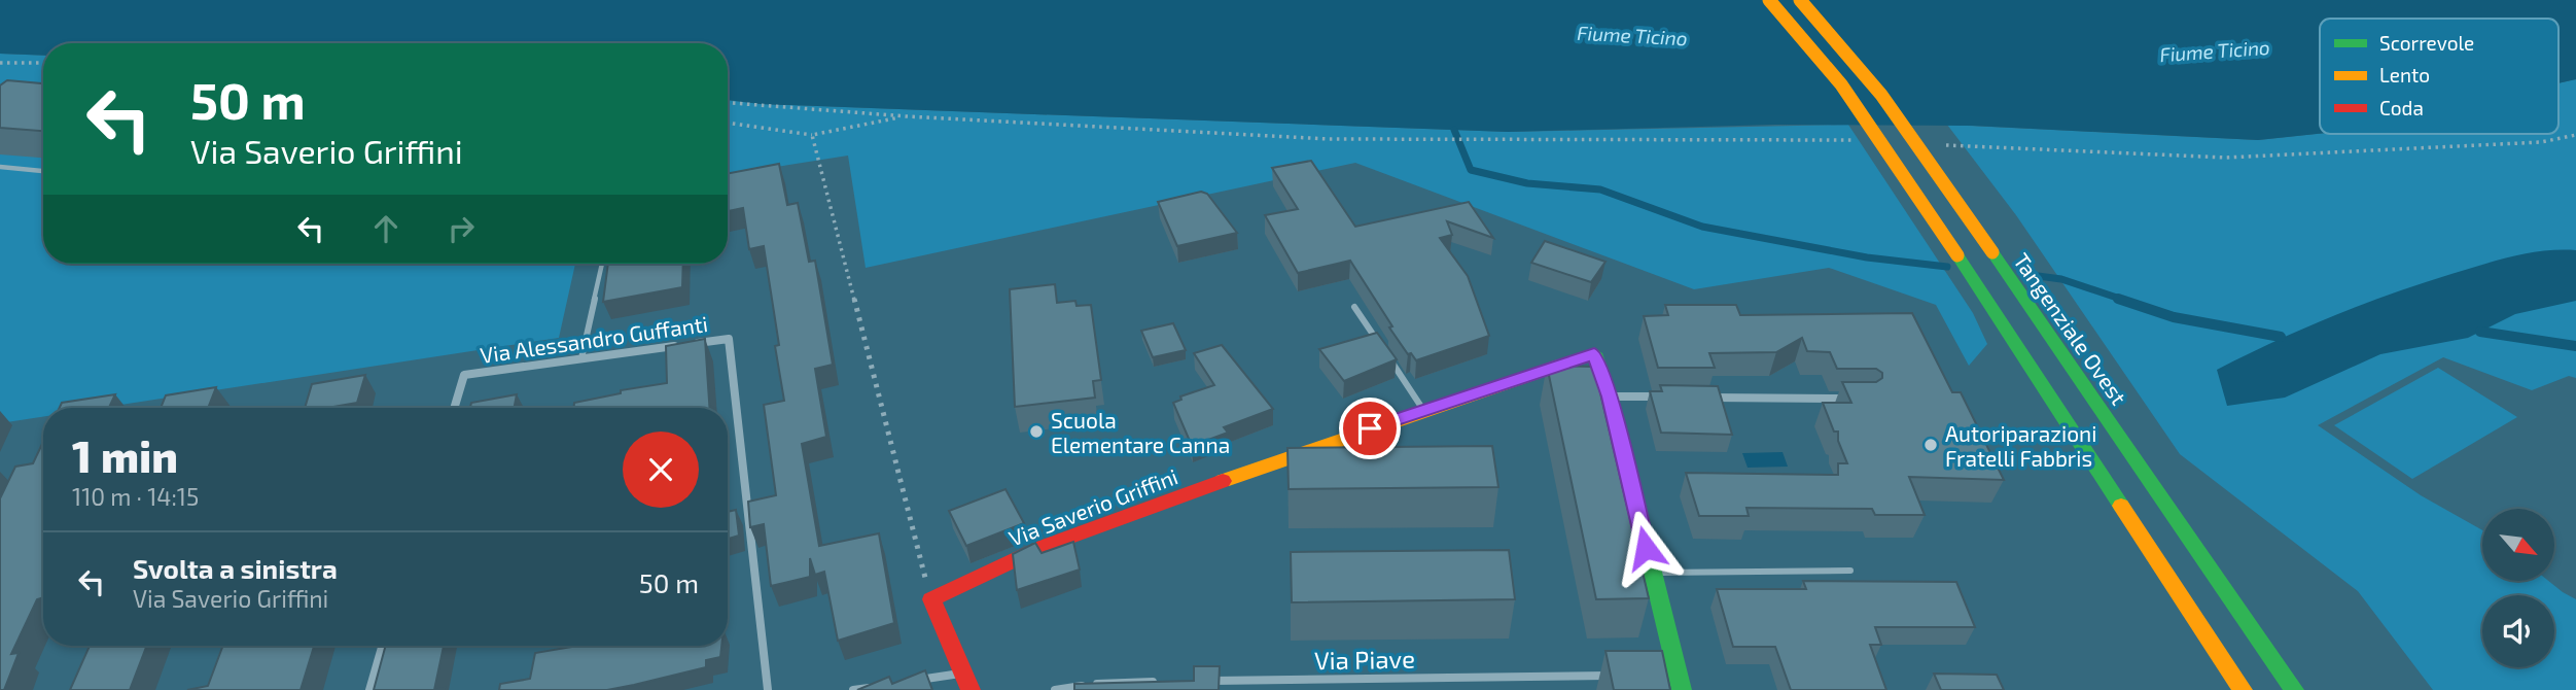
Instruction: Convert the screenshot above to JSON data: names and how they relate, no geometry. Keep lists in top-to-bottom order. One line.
{"streets":{"main road":["Tangenziale Ovest","Via Saverio Griffini"],"street":["Via Alessandro Guffanti","Via Piave"]},"water":["Fiume Ticino"],"places":["Scuola Elementare Canna","Autoriparazioni Fratelli Fabbris"],"legend":["Scorrevole","Lento","Coda"],"north":"bottom right","page":{"turn":["50 m","Via Saverio Griffini"],"heading":["1 min","110 m · 14:15"],"list":[{"name":"Svolta a sinistra","note":"Via Saverio Griffini","value":"50 m"}]}}
